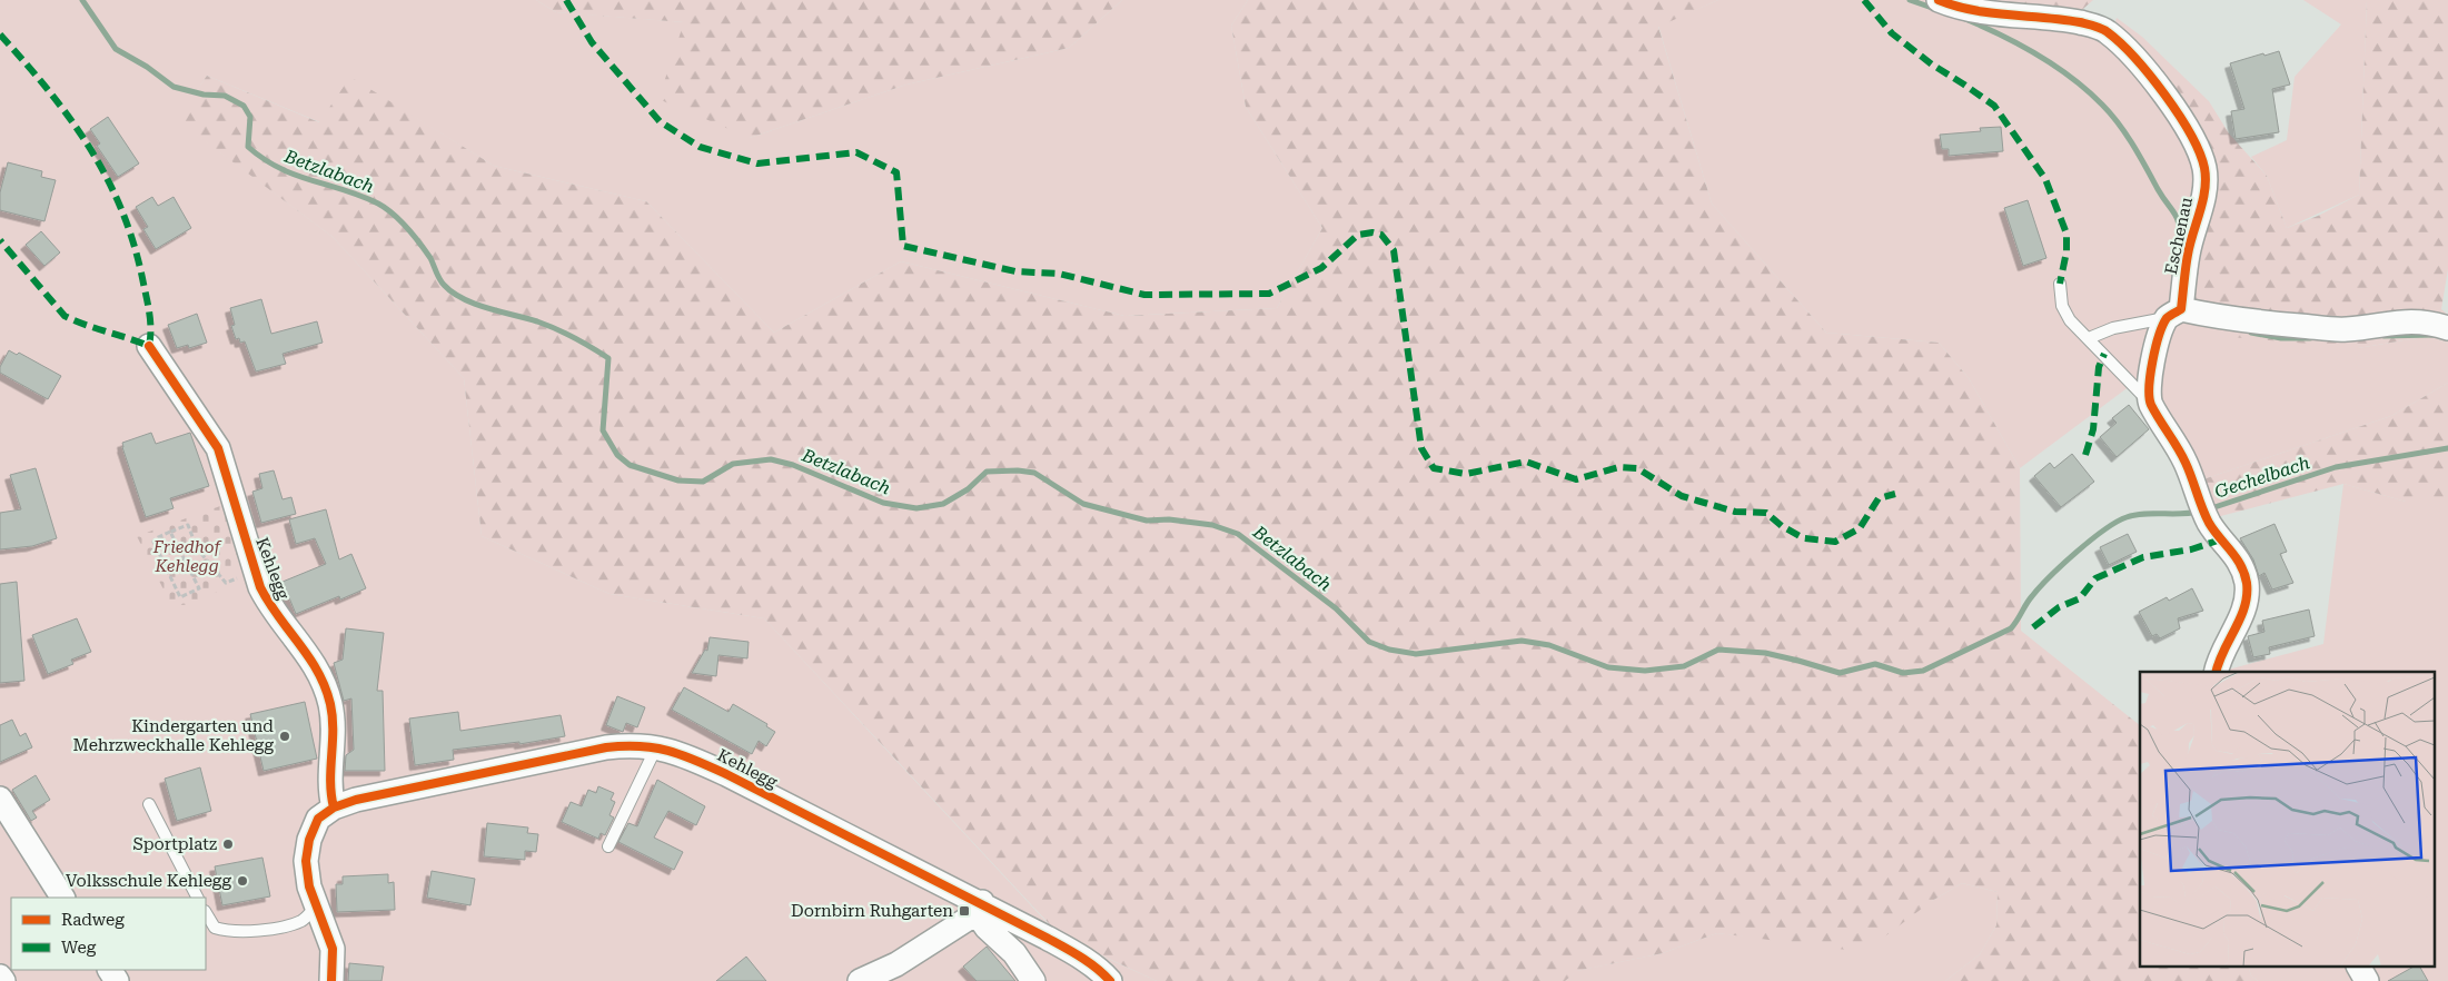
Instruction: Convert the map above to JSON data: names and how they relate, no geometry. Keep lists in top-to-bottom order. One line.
{"streets":{"street":["Eschenau","Kehlegg"]},"water":["Betzlabach","Gechelbach"],"parks":["Friedhof Kehlegg"],"places":{"other":["Kindergarten und Mehrzweckhalle Kehlegg","Sportplatz","Volksschule Kehlegg"],"transit":["Dornbirn Ruhgarten"]},"legend":["Radweg","Weg"]}
